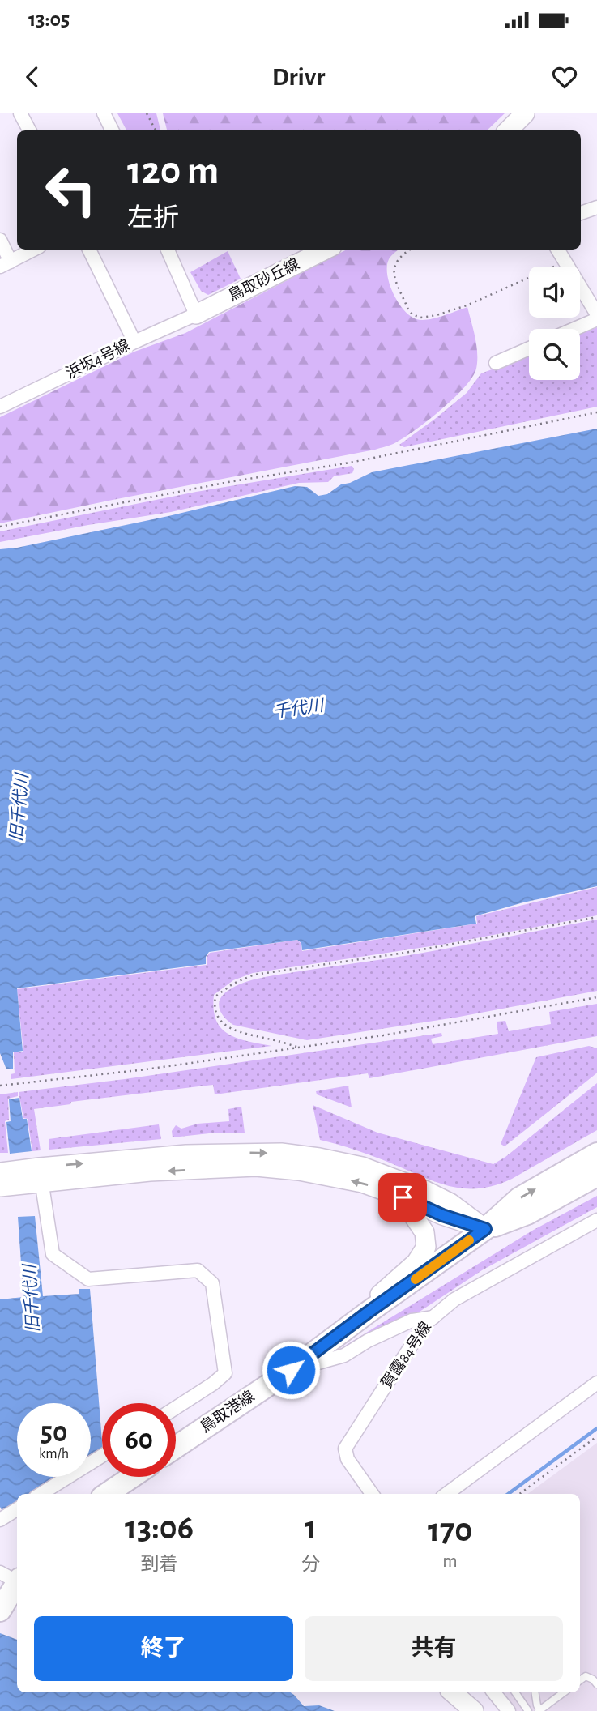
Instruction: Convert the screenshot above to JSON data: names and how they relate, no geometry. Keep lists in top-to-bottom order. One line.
{"streets":{"main road":["鳥取港線"],"street":["鳥取砂丘線","浜坂4号線","賀露84号線"]},"crossings":[["鳥取砂丘線","浜坂4号線"]],"water":["千代川","旧千代川"],"page":{"status":"13:05","header":"Drivr","turn":["120 m","左折"],"speed":"50 km/h","limit":"60","eta":["13:06","到着","1","分","170","m"],"buttons":["終了","共有"]}}
